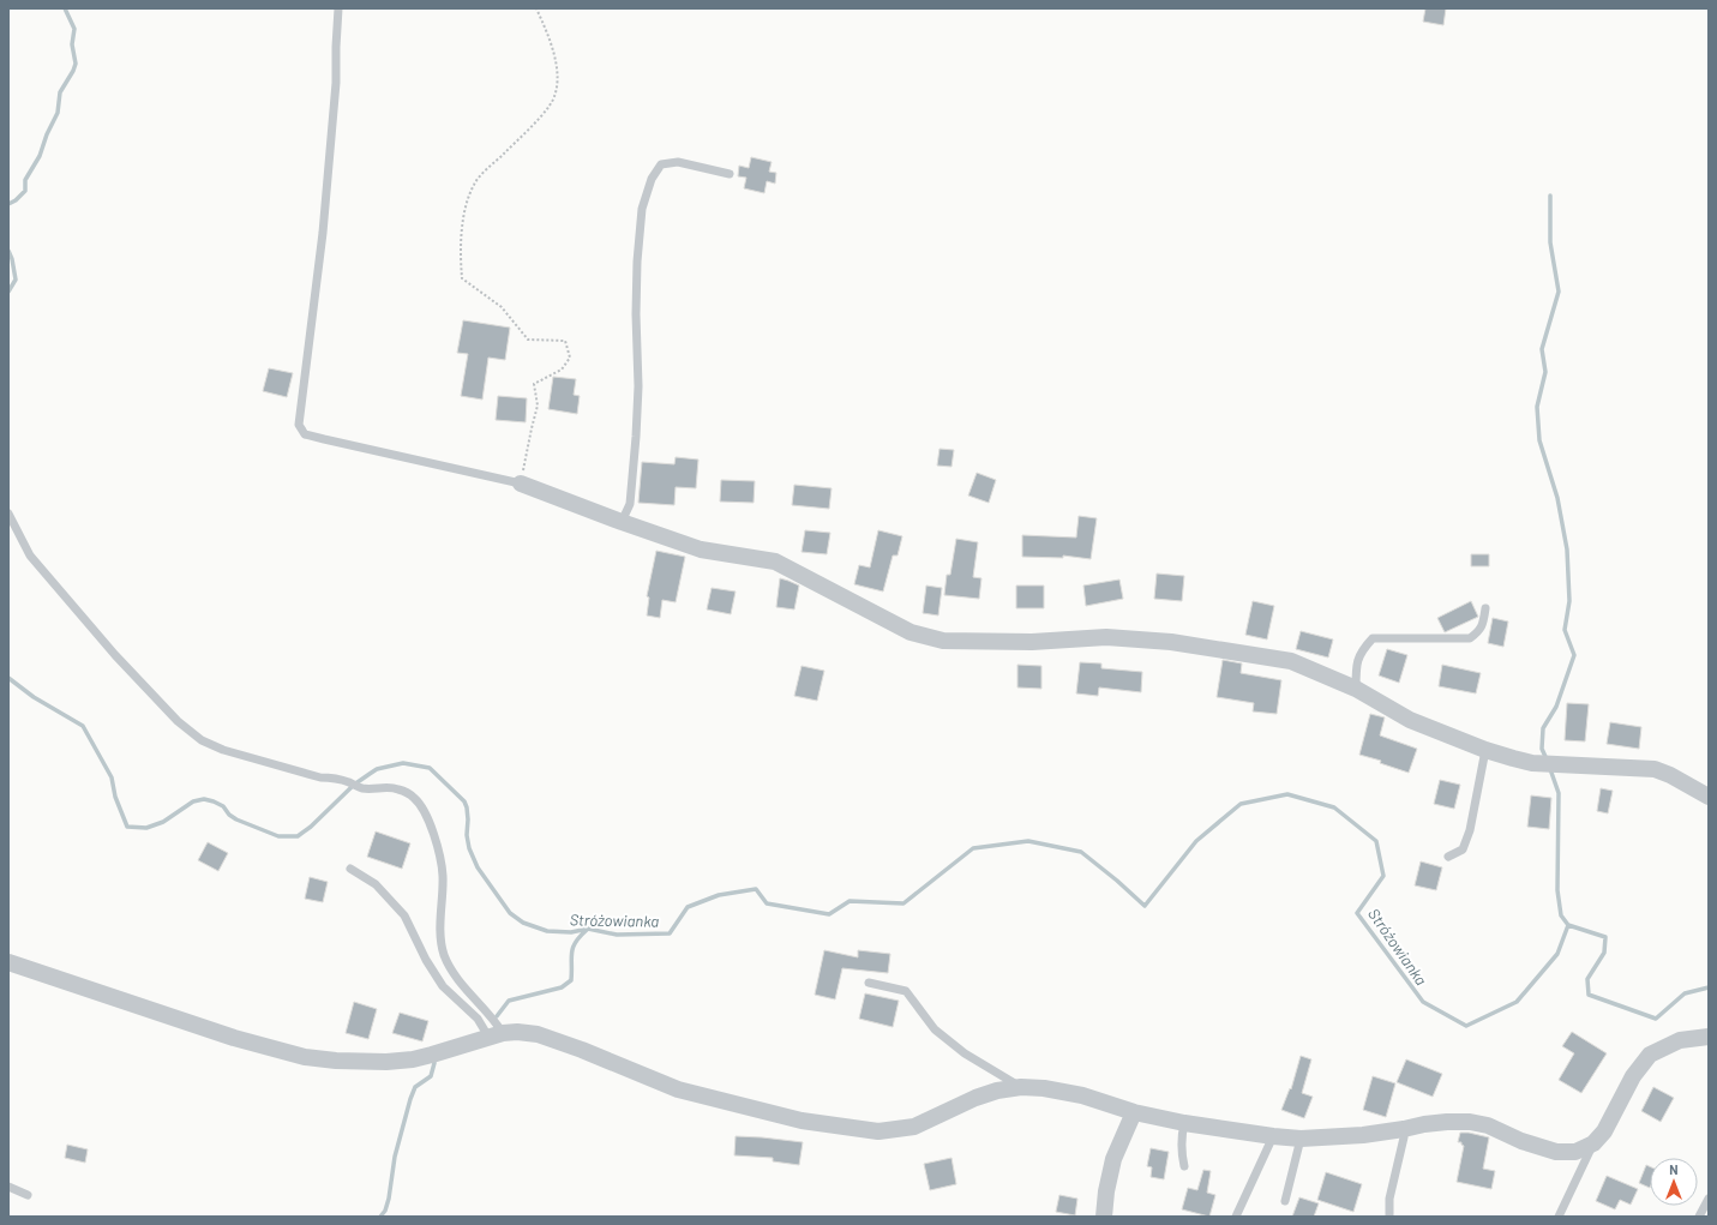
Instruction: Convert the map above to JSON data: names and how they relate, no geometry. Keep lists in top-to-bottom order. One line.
{"water":["Stróżowianka"],"north":"top"}
